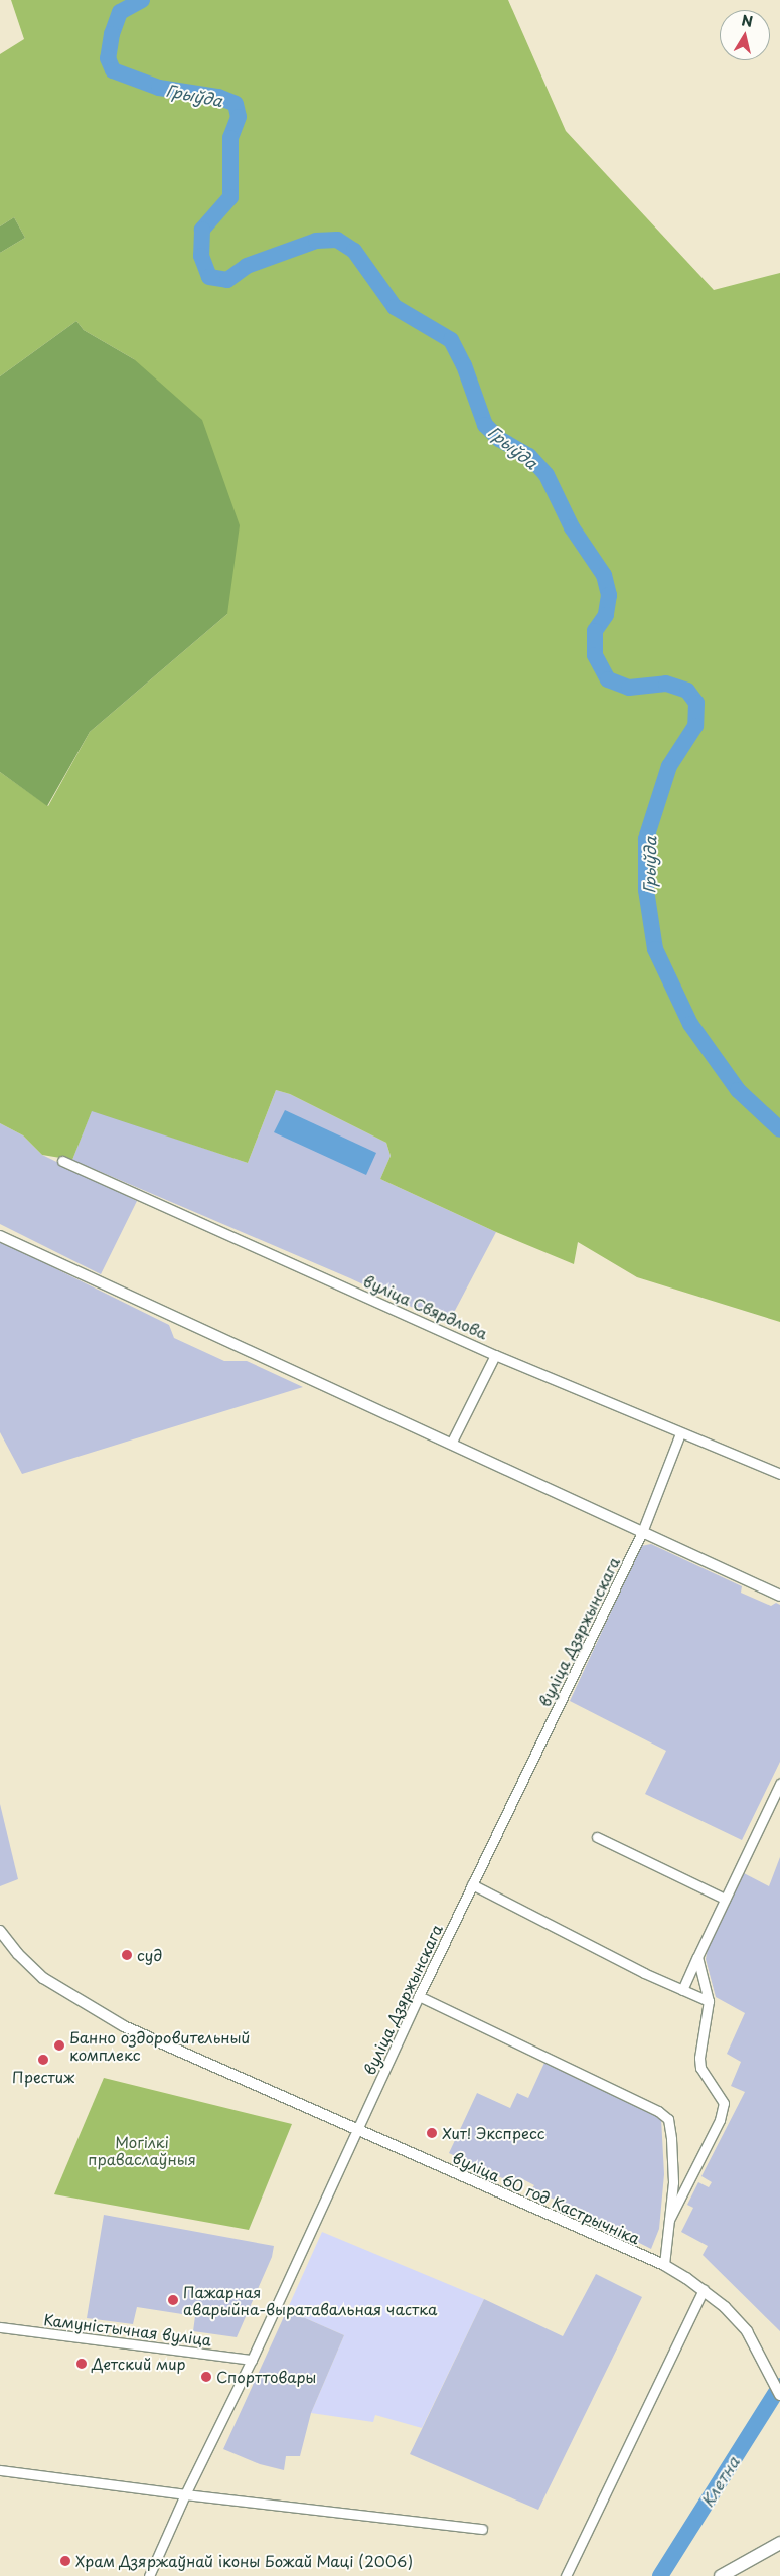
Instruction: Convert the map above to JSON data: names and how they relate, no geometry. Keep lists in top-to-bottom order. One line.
{"streets":{"street":["вуліца Свярдлова","вуліца Дзяржынскага","вуліца 60 год Кастрычніка","Камуністычная вуліца"]},"crossings":[["вуліца Свярдлова","вуліца Дзяржынскага"],["вуліца Дзяржынскага","вуліца 60 год Кастрычніка"],["вуліца Дзяржынскага","Камуністычная вуліца"]],"water":["Грыўда","Клетна"],"parks":["Могілкі праваслаўныя"],"places":["суд","Банно оздоровительный комплекс","Престиж","Хит! Экспресс","Пажарная аварыйна-выратавальная частка","Детский мир","Спорттовары","Храм Дзяржаўнай іконы Божай Маці (2006)"],"north":"top"}
